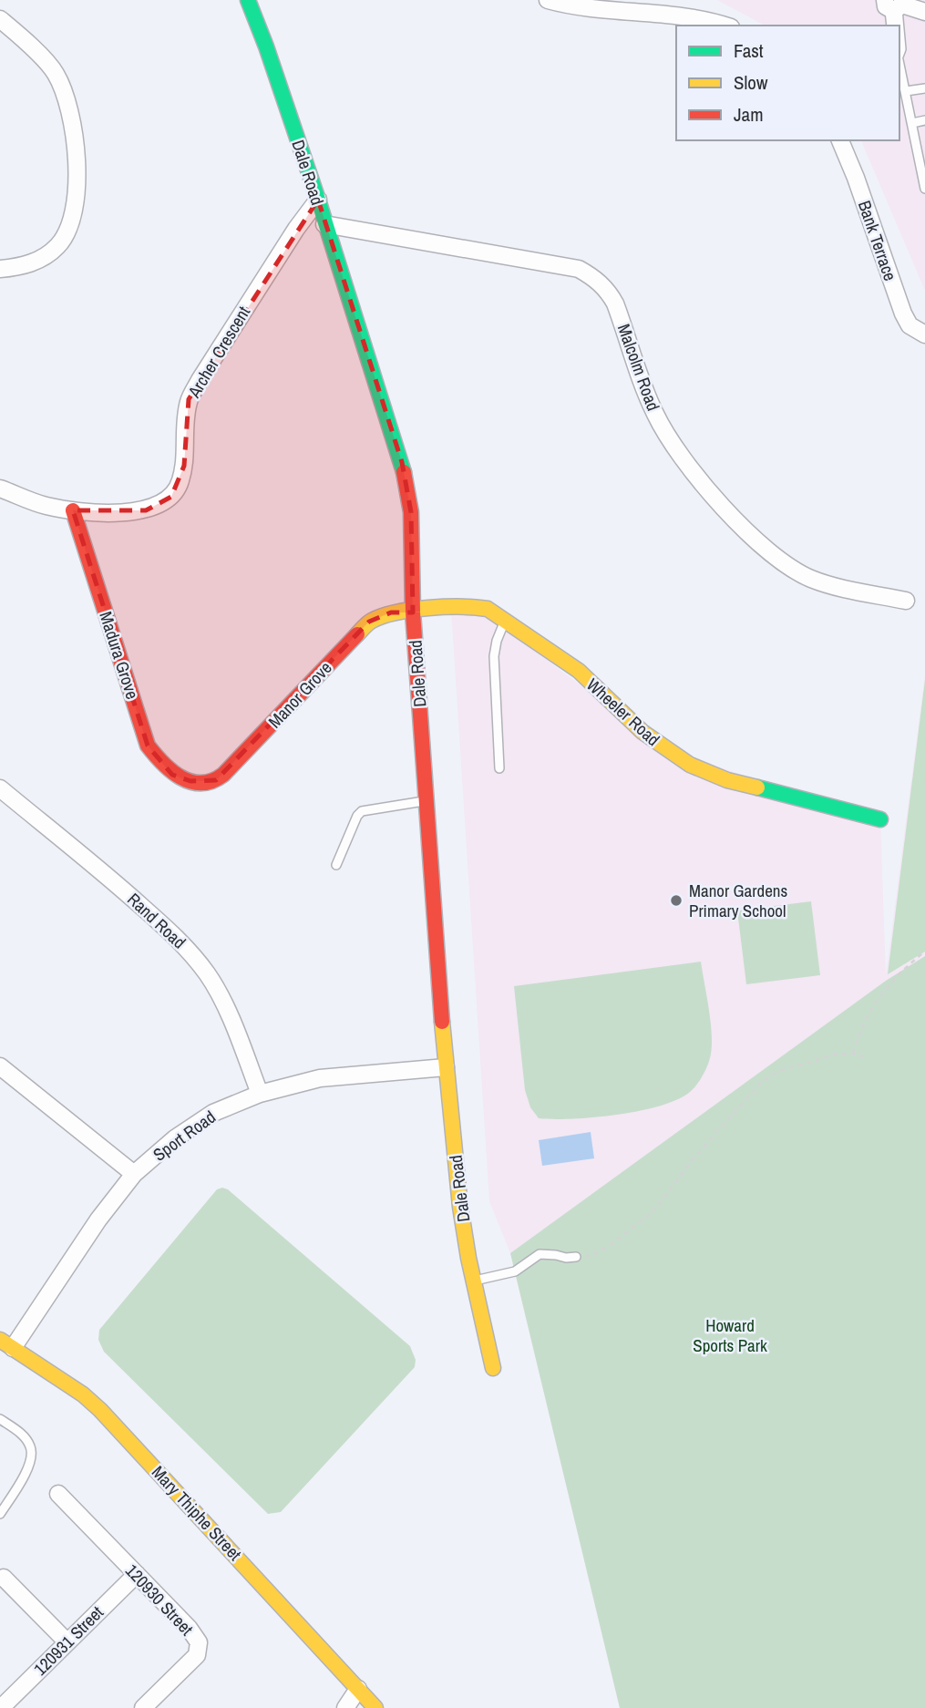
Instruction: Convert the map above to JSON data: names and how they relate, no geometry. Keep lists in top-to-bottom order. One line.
{"streets":{"street":["Dale Road","Bank Terrace","Archer Crescent","Malcolm Road","Madura Grove","Manor Grove","Wheeler Road","Rand Road","Sport Road","Mary Thiphe Street","120930 Street","120931 Street"]},"crossings":[["Dale Road","Archer Crescent"],["Dale Road","Malcolm Road"],["Dale Road","Manor Grove"],["Dale Road","Wheeler Road"],["Dale Road","Sport Road"],["Archer Crescent","Madura Grove"],["Madura Grove","Manor Grove"],["Manor Grove","Wheeler Road"],["Rand Road","Sport Road"],["Sport Road","Mary Thiphe Street"],["120930 Street","120931 Street"]],"parks":["Howard Sports Park"],"places":["Manor Gardens Primary School"],"legend":["Fast","Slow","Jam"]}
